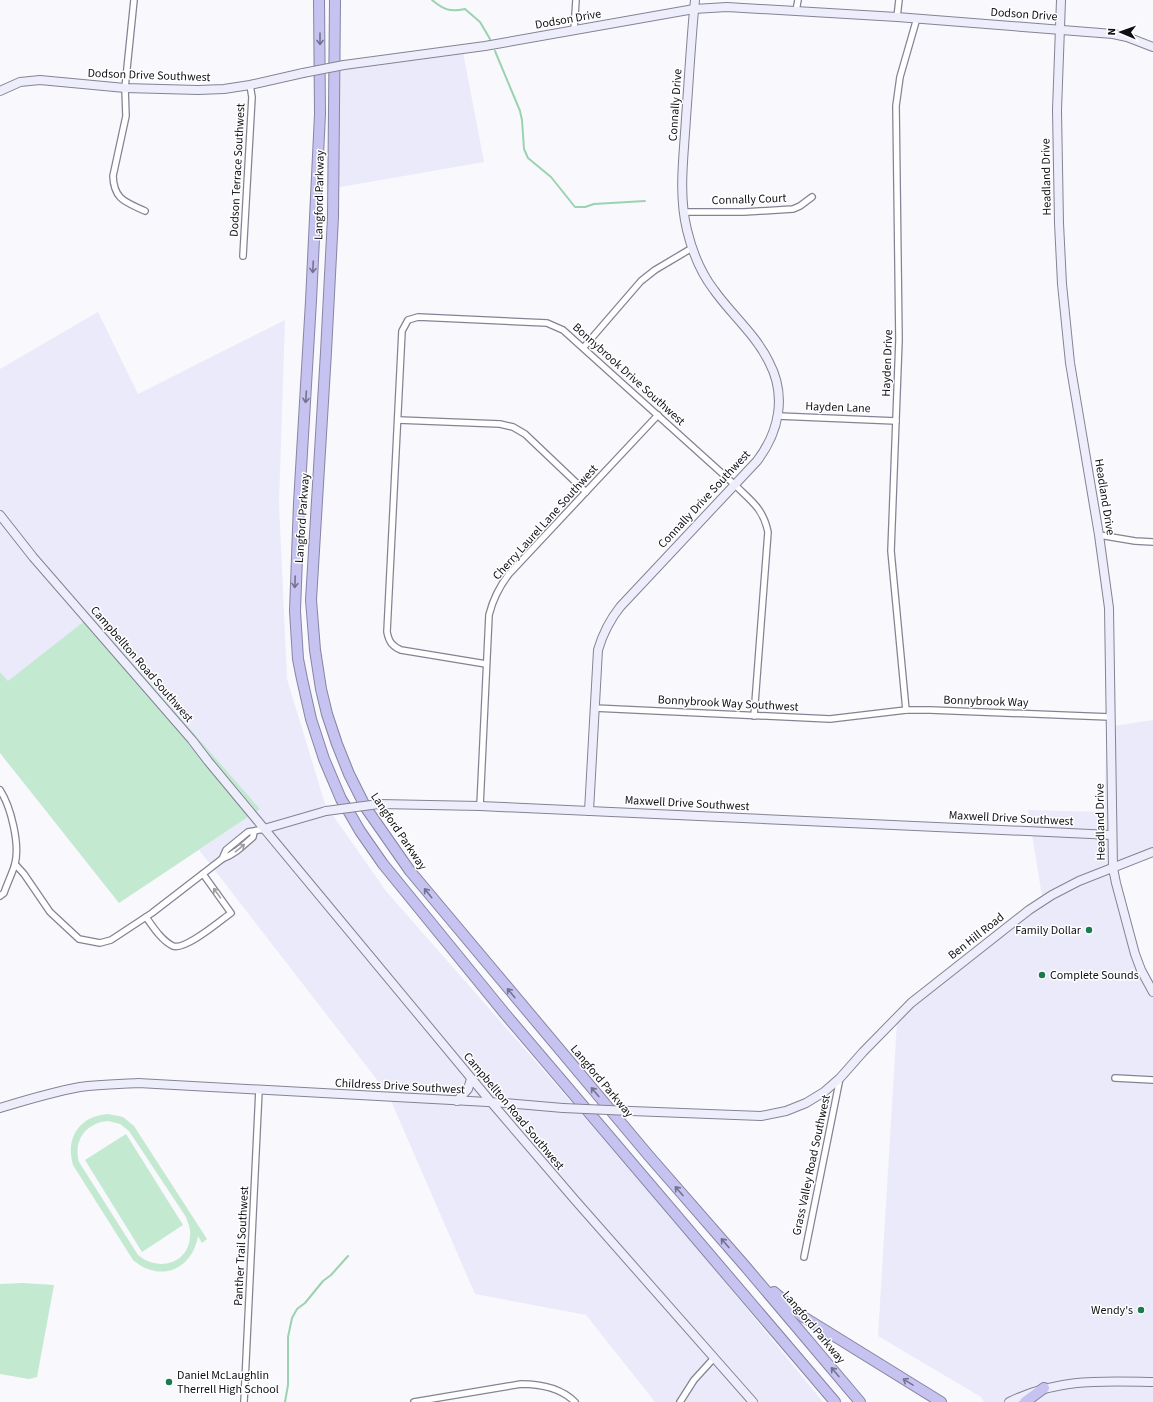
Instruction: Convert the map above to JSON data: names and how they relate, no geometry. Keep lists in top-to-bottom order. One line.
{"streets":{"highway":["Langford Parkway"],"street":["Dodson Drive","Dodson Drive Southwest","Connally Drive","Dodson Terrace Southwest","Headland Drive","Connally Court","Hayden Drive","Bonnybrook Drive Southwest","Hayden Lane","Connally Drive Southwest","Cherry Laurel Lane Southwest","Campbellton Road Southwest","Bonnybrook Way","Bonnybrook Way Southwest","Maxwell Drive Southwest","Ben Hill Road","Childress Drive Southwest","Grass Valley Road Southwest","Panther Trail Southwest"]},"crossings":[["Dodson Drive","Dodson Drive Southwest"],["Dodson Drive","Connally Drive"],["Dodson Drive","Headland Drive"],["Dodson Drive","Hayden Drive"],["Dodson Drive Southwest","Dodson Terrace Southwest"],["Connally Drive","Connally Court"],["Connally Drive","Connally Drive Southwest"],["Headland Drive","Bonnybrook Way"],["Headland Drive","Maxwell Drive Southwest"],["Headland Drive","Ben Hill Road"],["Connally Court","Connally Drive Southwest"],["Hayden Drive","Hayden Lane"],["Hayden Drive","Bonnybrook Way"],["Bonnybrook Drive Southwest","Connally Drive Southwest"],["Bonnybrook Drive Southwest","Cherry Laurel Lane Southwest"],["Bonnybrook Drive Southwest","Bonnybrook Way Southwest"],["Hayden Lane","Connally Drive Southwest"],["Connally Drive Southwest","Bonnybrook Way Southwest"],["Connally Drive Southwest","Maxwell Drive Southwest"],["Cherry Laurel Lane Southwest","Maxwell Drive Southwest"],["Campbellton Road Southwest","Maxwell Drive Southwest"],["Campbellton Road Southwest","Childress Drive Southwest"],["Bonnybrook Way","Bonnybrook Way Southwest"],["Ben Hill Road","Childress Drive Southwest"],["Ben Hill Road","Grass Valley Road Southwest"],["Childress Drive Southwest","Grass Valley Road Southwest"],["Childress Drive Southwest","Panther Trail Southwest"]],"places":["Family Dollar","Complete Sounds","Wendy's","Daniel McLaughlin Therrell High School"],"north":"left"}
